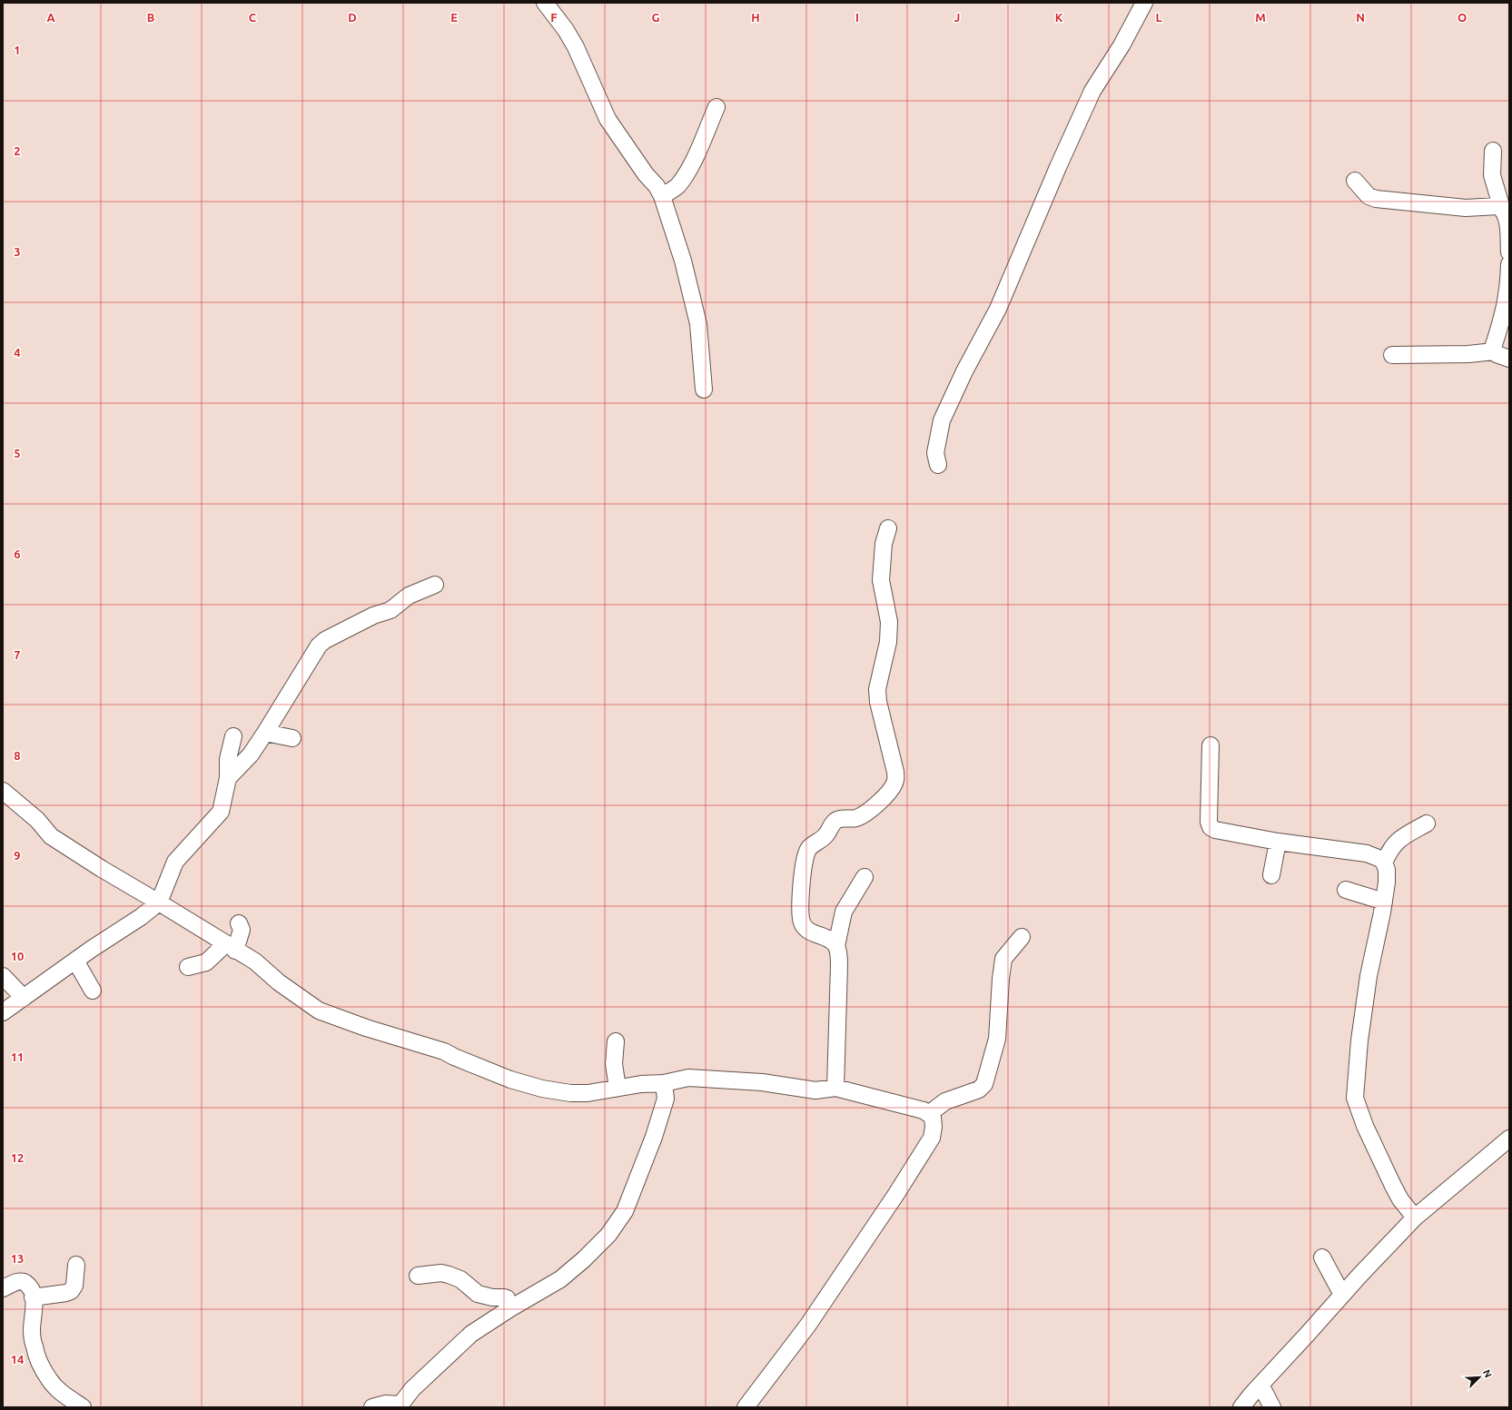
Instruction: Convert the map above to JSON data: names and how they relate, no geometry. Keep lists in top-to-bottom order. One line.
{"north":"top right","grid":{"columns":["A","B","C","D","E","F","G","H","I","J","K","L","M","N","O"],"rows":["1","2","3","4","5","6","7","8","9","10","11","12","13","14"]}}
